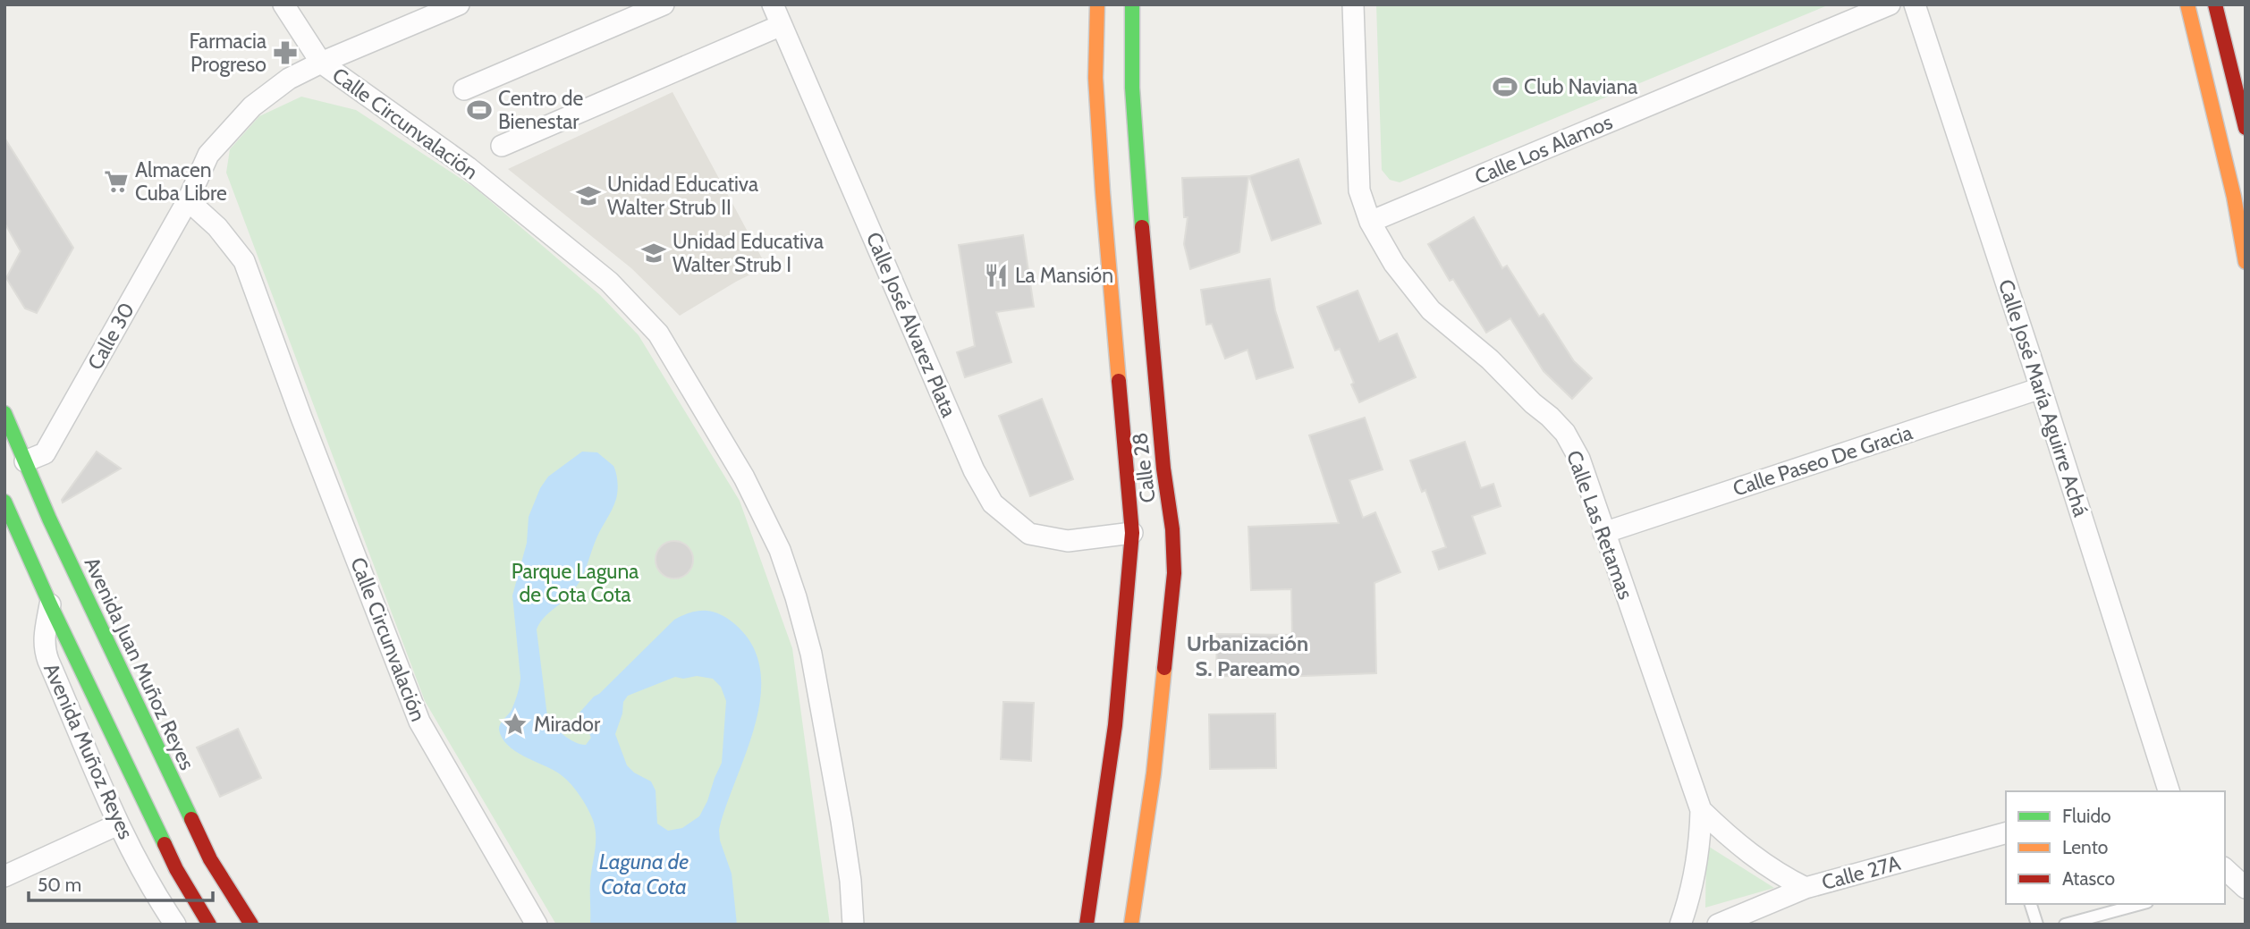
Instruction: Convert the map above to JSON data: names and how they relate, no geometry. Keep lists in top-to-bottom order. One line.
{"streets":{"main road":["Calle 28","Avenida Juan Muñoz Reyes"],"street":["Calle Circunvalación","Calle Los Alamos","Calle José Alvarez Plata","Calle 30","Calle José María Aguirre Achá","Calle Paseo De Gracia","Calle Las Retamas","Avenida Muñoz Reyes","Calle 27A"]},"crossings":[["Calle Circunvalación","Calle 30"],["Calle Los Alamos","Calle Las Retamas"],["Calle José Alvarez Plata","Calle 28"],["Calle 30","Avenida Juan Muñoz Reyes"],["Calle José María Aguirre Achá","Calle Paseo De Gracia"],["Calle Paseo De Gracia","Calle Las Retamas"],["Calle Las Retamas","Calle 27A"]],"districts":["Urbanización S. Pareamo"],"water":["Laguna de Cota Cota"],"parks":["Parque Laguna de Cota Cota"],"places":{"pharmacy":["Farmacia Progreso"],"sports":["Club Naviana","Centro de Bienestar"],"supermarket":["Almacen Cuba Libre"],"school or university":["Unidad Educativa Walter Strub II","Unidad Educativa Walter Strub I"],"restaurant":["La Mansión"],"place":["Mirador"]},"legend":["Fluido","Lento","Atasco"],"scale_bar":"50 m"}
